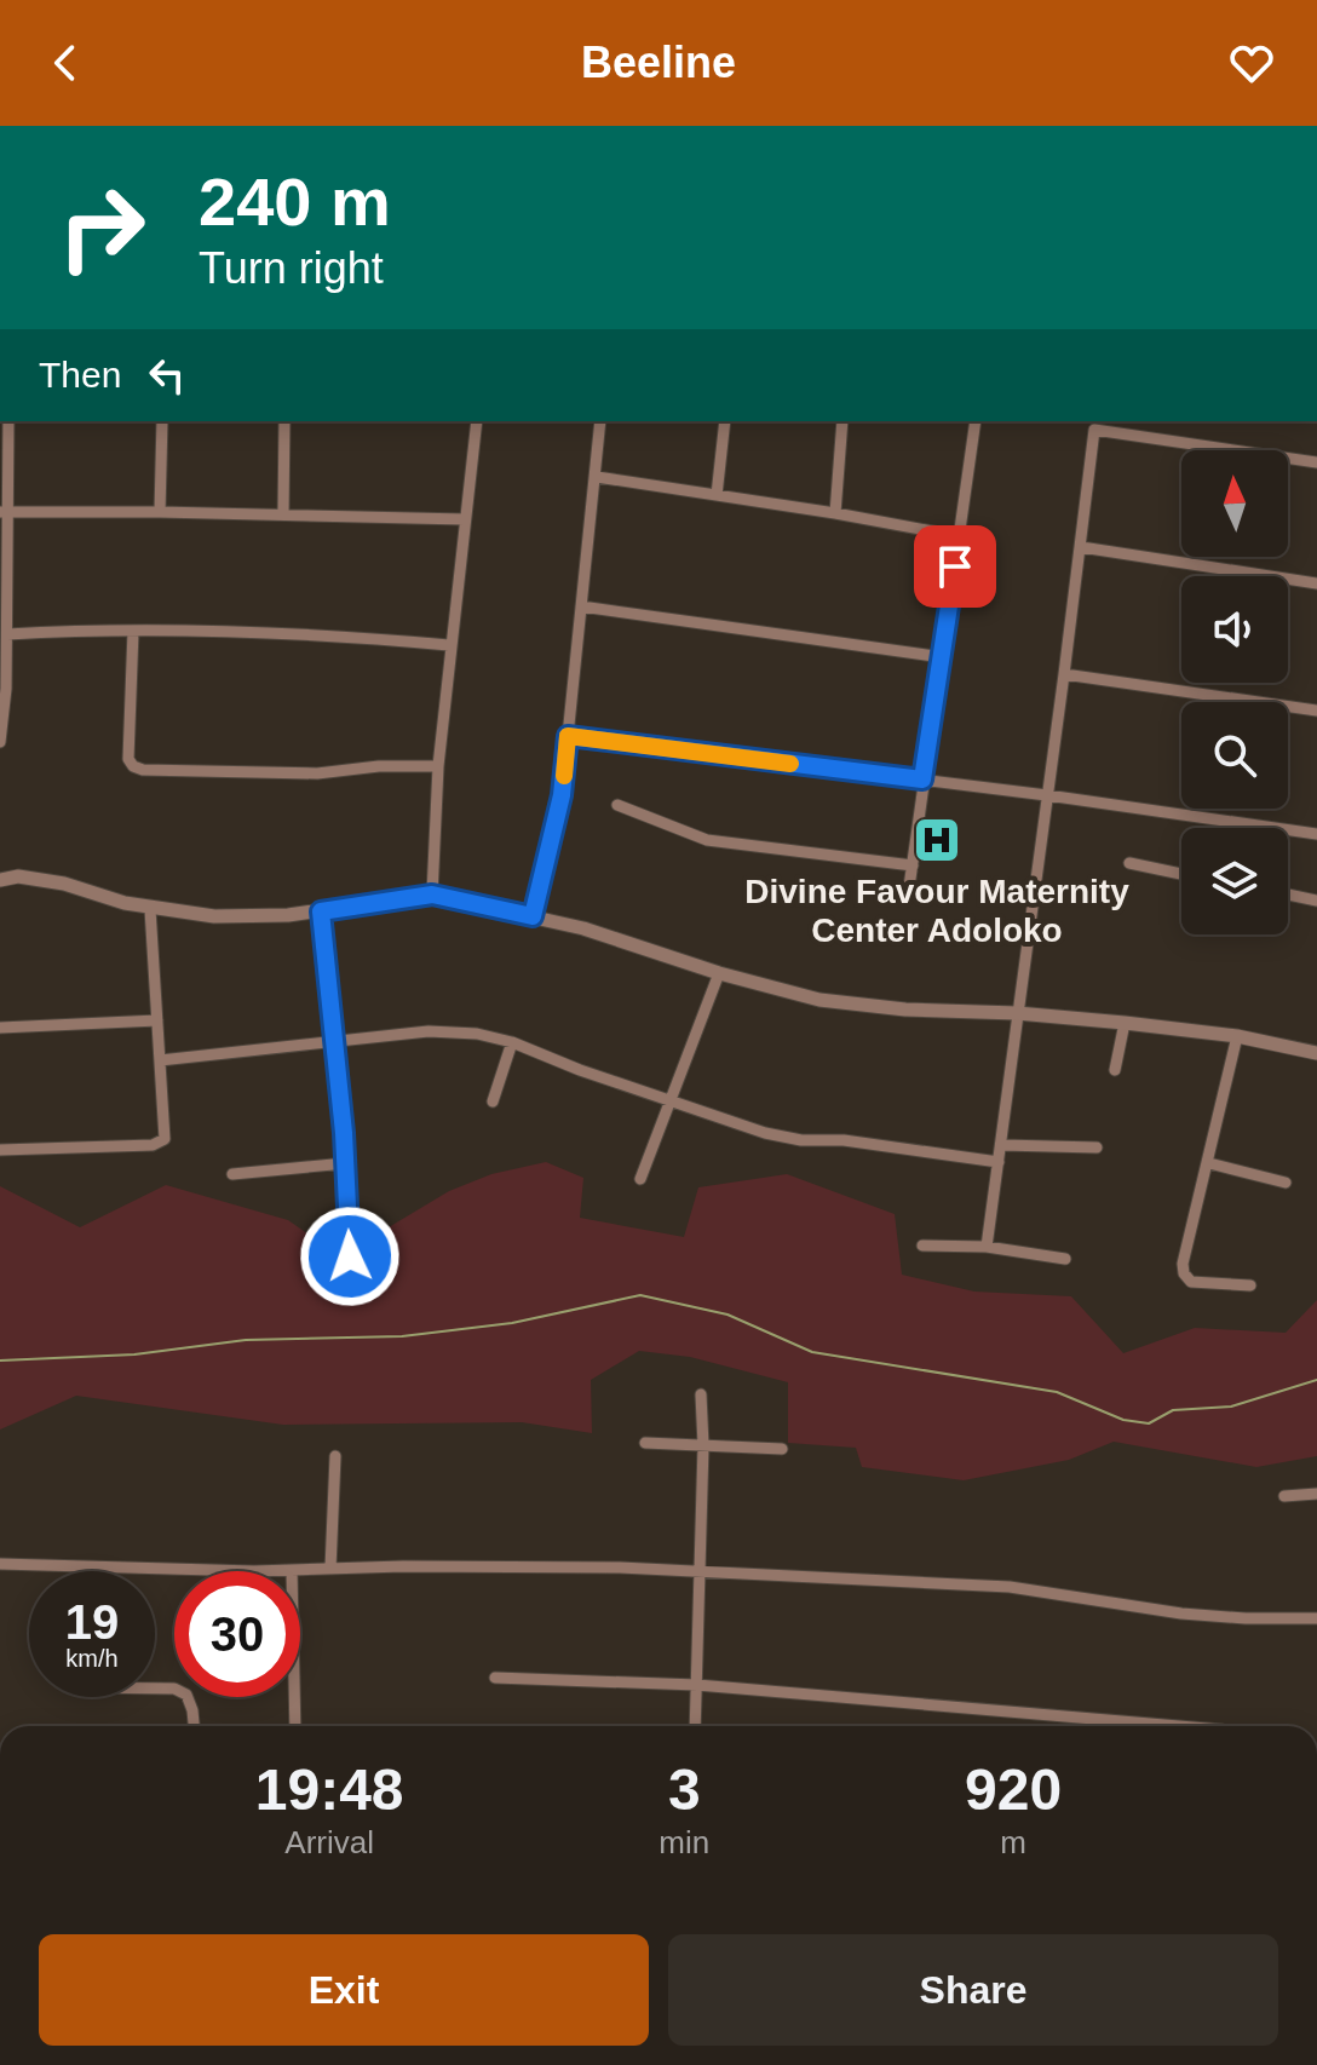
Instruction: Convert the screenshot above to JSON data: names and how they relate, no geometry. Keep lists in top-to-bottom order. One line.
{"places":{"hospital":["Divine Favour Maternity Center Adoloko"]},"north":"top","page":{"header":"Beeline","turn":["240 m","Turn right"],"then":"Then","speed":"19 km/h","limit":"30","eta":["19:48","Arrival","3","min","920","m"],"buttons":["Exit","Share"]}}
